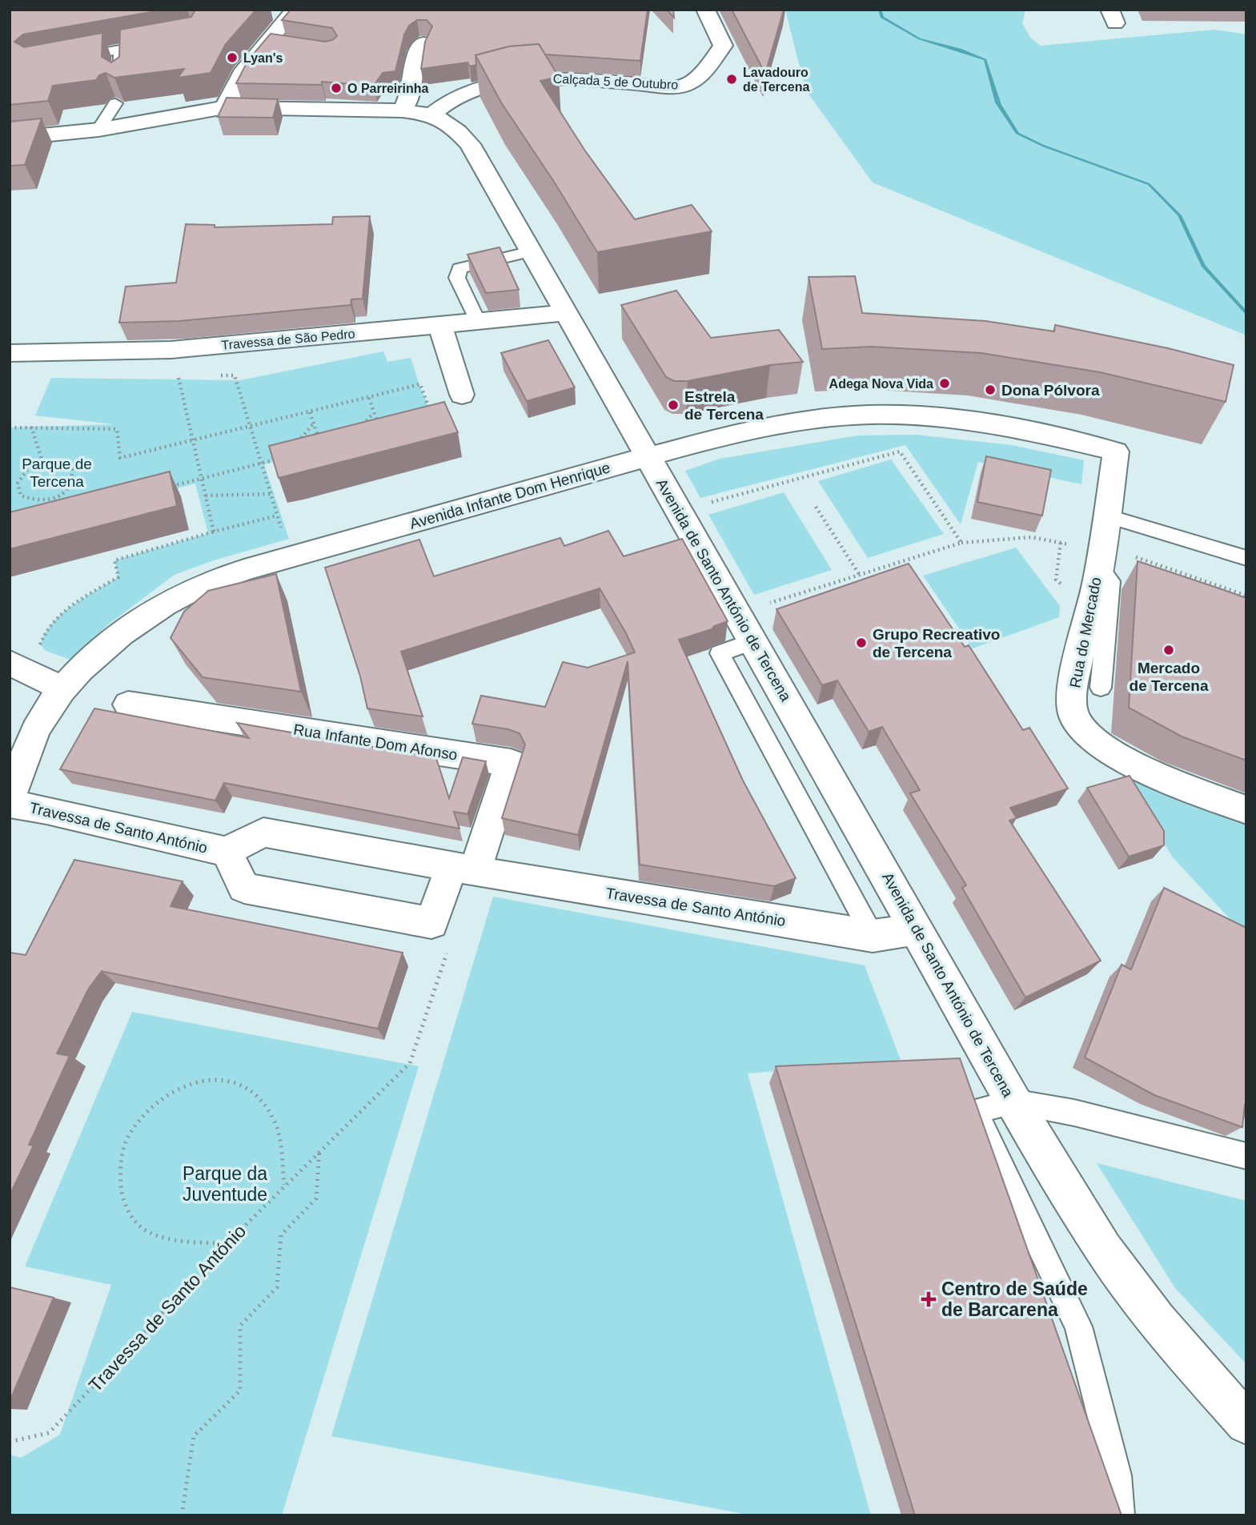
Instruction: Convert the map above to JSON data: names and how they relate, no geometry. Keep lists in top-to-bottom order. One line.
{"streets":{"street":["Calçada 5 de Outubro","Travessa de São Pedro","Avenida Infante Dom Henrique","Avenida de Santo António de Tercena","Rua do Mercado","Rua Infante Dom Afonso","Travessa de Santo António"]},"crossings":[["Calçada 5 de Outubro","Avenida de Santo António de Tercena"],["Travessa de São Pedro","Avenida de Santo António de Tercena"],["Avenida Infante Dom Henrique","Avenida de Santo António de Tercena"],["Avenida Infante Dom Henrique","Rua do Mercado"],["Avenida de Santo António de Tercena","Travessa de Santo António"],["Rua Infante Dom Afonso","Travessa de Santo António"]],"parks":["Parque de Tercena","Parque da Juventude"],"places":{"other":["Lyan's","Lavadouro de Tercena","O Parreirinha","Adega Nova Vida","Dona Pólvora","Estrela de Tercena","Grupo Recreativo de Tercena","Mercado de Tercena"],"health":["Centro de Saúde de Barcarena"]}}
